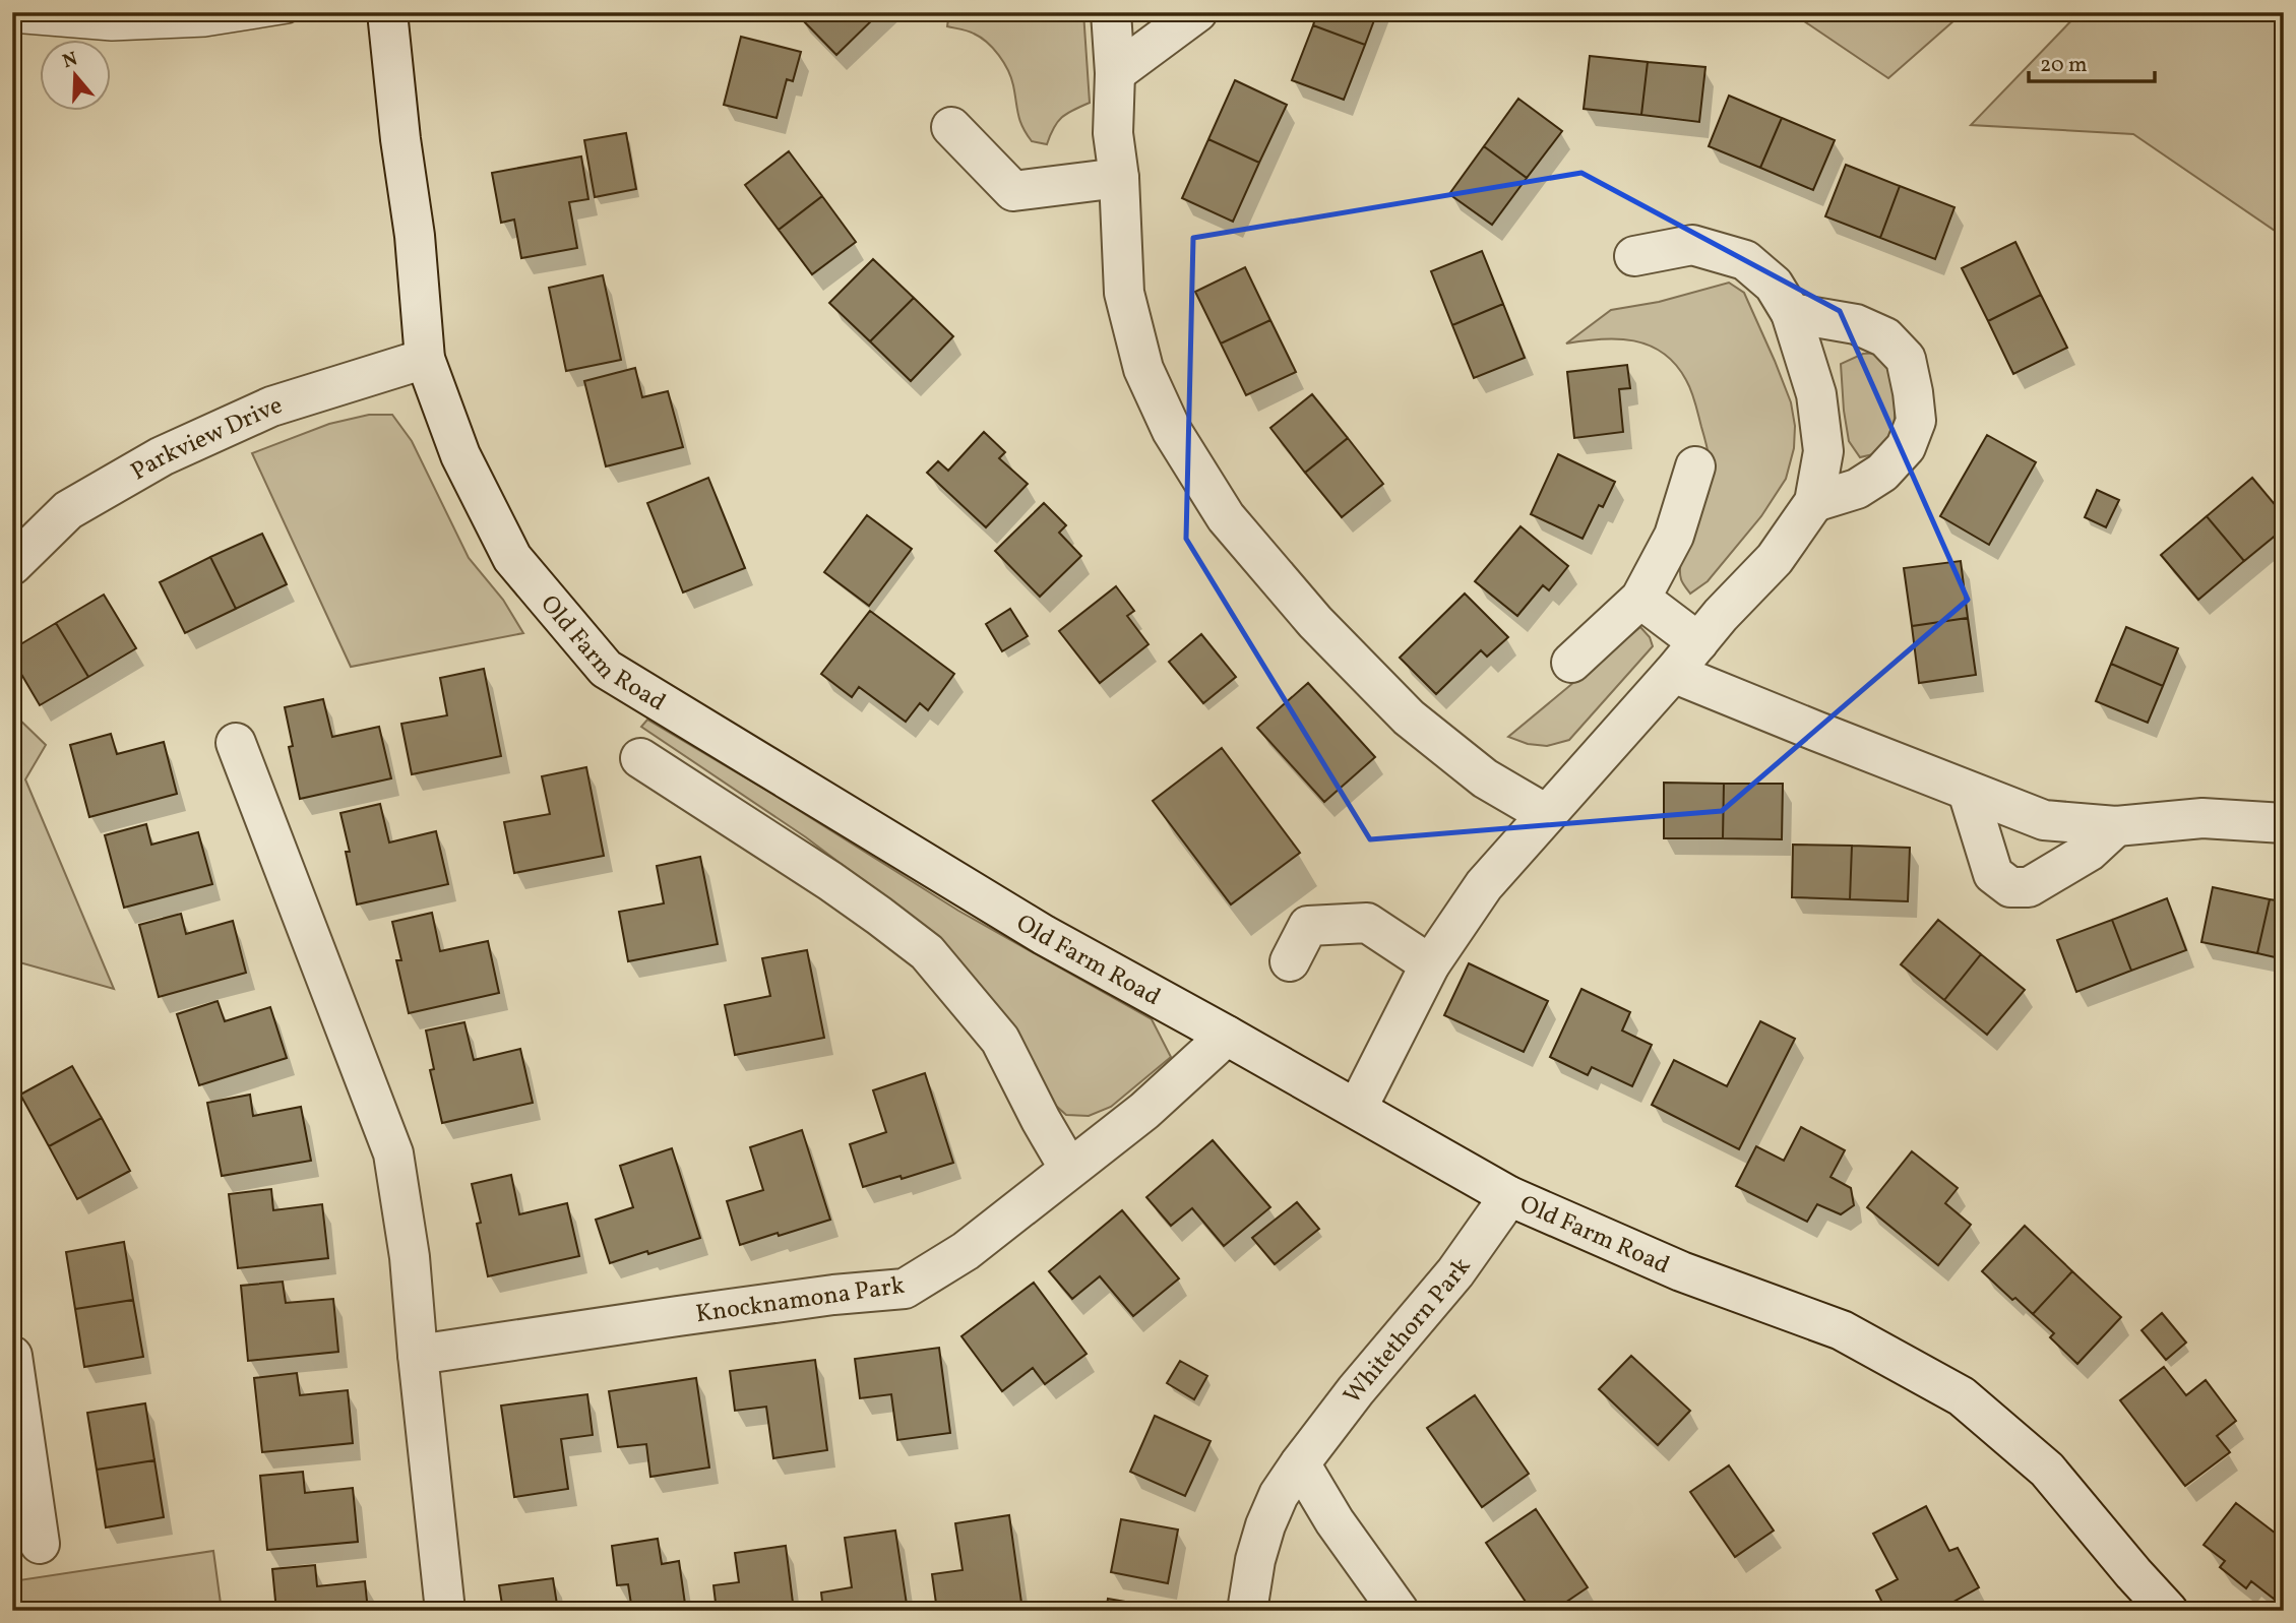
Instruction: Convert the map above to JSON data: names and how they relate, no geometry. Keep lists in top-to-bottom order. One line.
{"streets":{"street":["Parkview Drive","Old Farm Road","Knocknamona Park","Whitethorn Park"]},"crossings":[["Parkview Drive","Old Farm Road"],["Old Farm Road","Knocknamona Park"],["Old Farm Road","Whitethorn Park"]],"scale_bar":"20 m","north":"top"}
